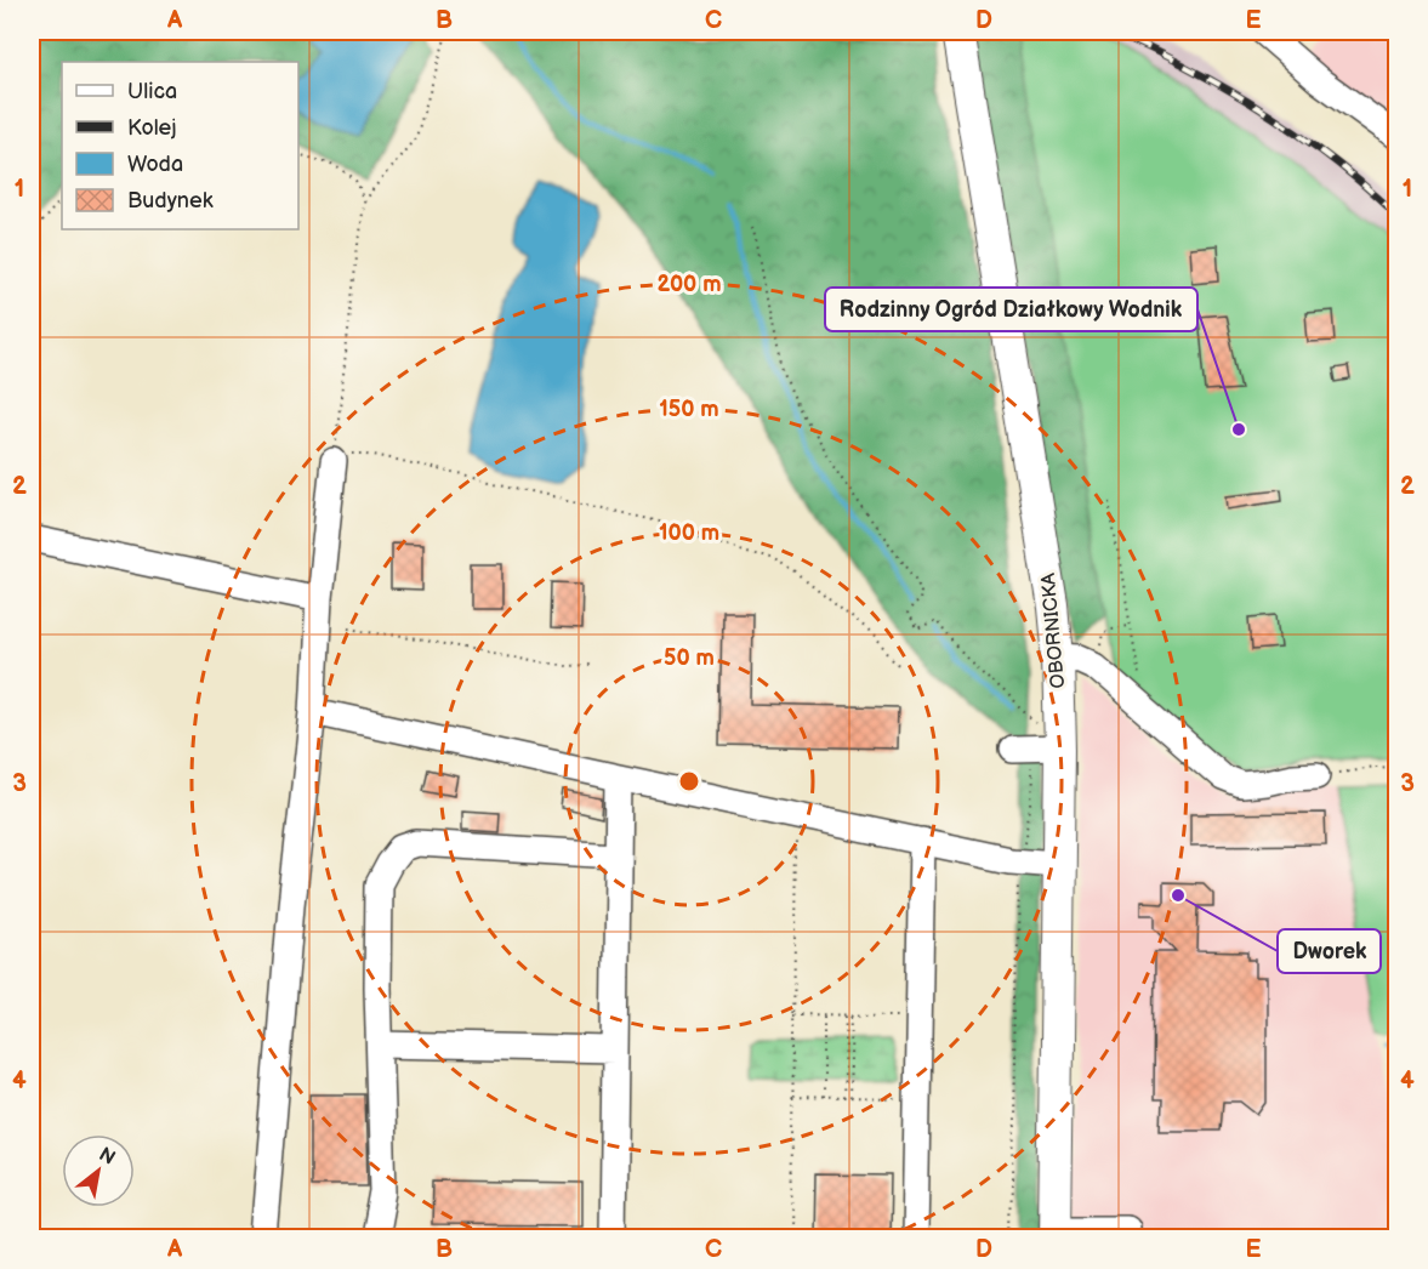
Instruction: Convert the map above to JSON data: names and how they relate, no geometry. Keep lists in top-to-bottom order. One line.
{"streets":{"main road":["OBORNICKA"]},"places":["Rodzinny Ogród Działkowy Wodnik","Dworek"],"legend":["Ulica","Kolej","Woda","Budynek"],"north":"top right","grid":{"columns":["A","B","C","D","E"],"rows":["1","2","3","4"]},"rings":["200 m","150 m","100 m","50 m"]}
